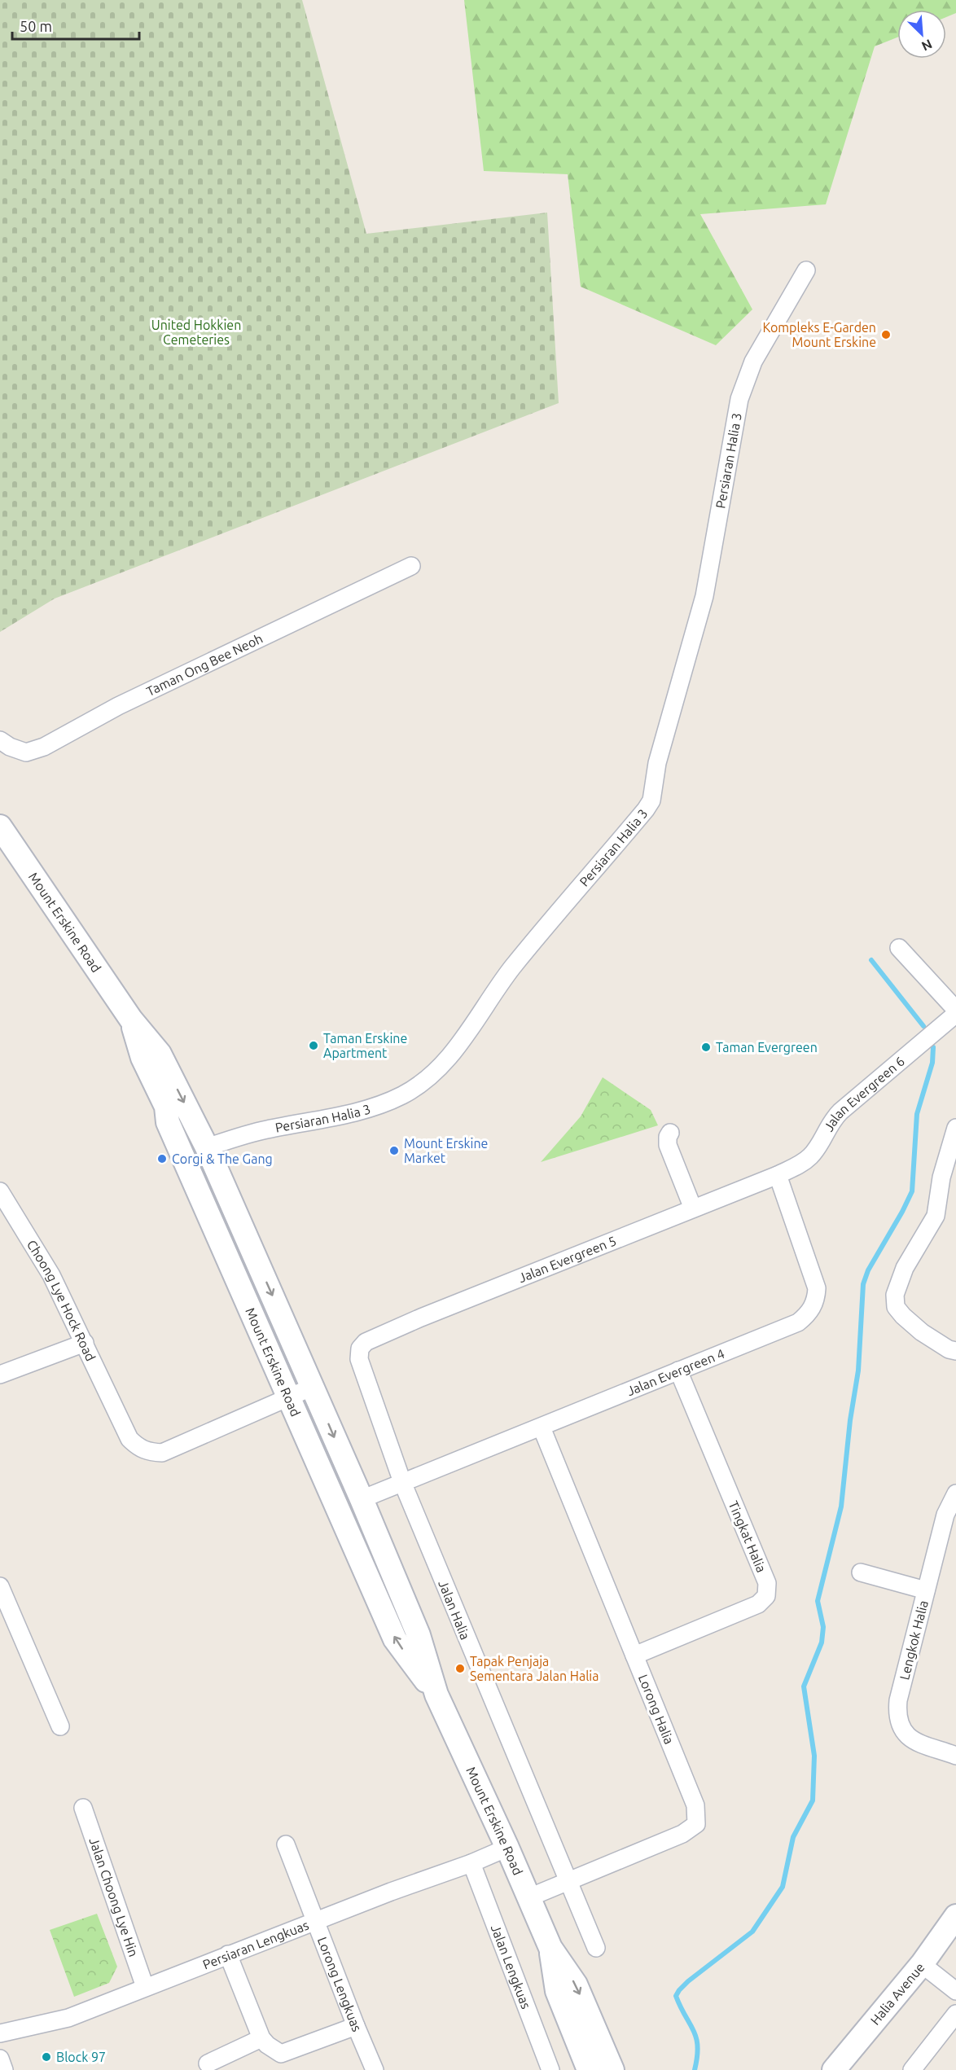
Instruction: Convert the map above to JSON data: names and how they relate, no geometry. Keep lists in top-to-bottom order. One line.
{"streets":{"main road":["Mount Erskine Road","Halia Avenue"],"street":["Persiaran Halia 3","Taman Ong Bee Neoh","Jalan Evergreen 6","Jalan Evergreen 5","Choong Lye Hock Road","Jalan Evergreen 4","Tingkat Halia","Jalan Halia","Lengkok Halia","Lorong Halia","Jalan Choong Lye Hin","Persiaran Lengkuas","Jalan Lengkuas","Lorong Lengkuas"]},"crossings":[["Persiaran Halia 3","Mount Erskine Road"],["Mount Erskine Road","Choong Lye Hock Road"],["Mount Erskine Road","Jalan Evergreen 4"],["Mount Erskine Road","Lorong Halia"],["Mount Erskine Road","Persiaran Lengkuas"],["Jalan Evergreen 6","Jalan Evergreen 5"],["Jalan Evergreen 6","Jalan Evergreen 4"],["Jalan Evergreen 5","Jalan Evergreen 4"],["Jalan Evergreen 5","Jalan Halia"],["Jalan Evergreen 4","Tingkat Halia"],["Jalan Evergreen 4","Jalan Halia"],["Jalan Evergreen 4","Lorong Halia"],["Tingkat Halia","Lorong Halia"],["Jalan Halia","Lorong Halia"],["Jalan Choong Lye Hin","Persiaran Lengkuas"],["Persiaran Lengkuas","Jalan Lengkuas"],["Persiaran Lengkuas","Lorong Lengkuas"]],"parks":["United Hokkien Cemeteries"],"places":["Kompleks E-Garden Mount Erskine","Taman Erskine Apartment","Taman Evergreen","Mount Erskine Market","Corgi & The Gang","Tapak Penjaja Sementara Jalan Halia","Block 97"],"scale_bar":"50 m","north":"bottom right"}
